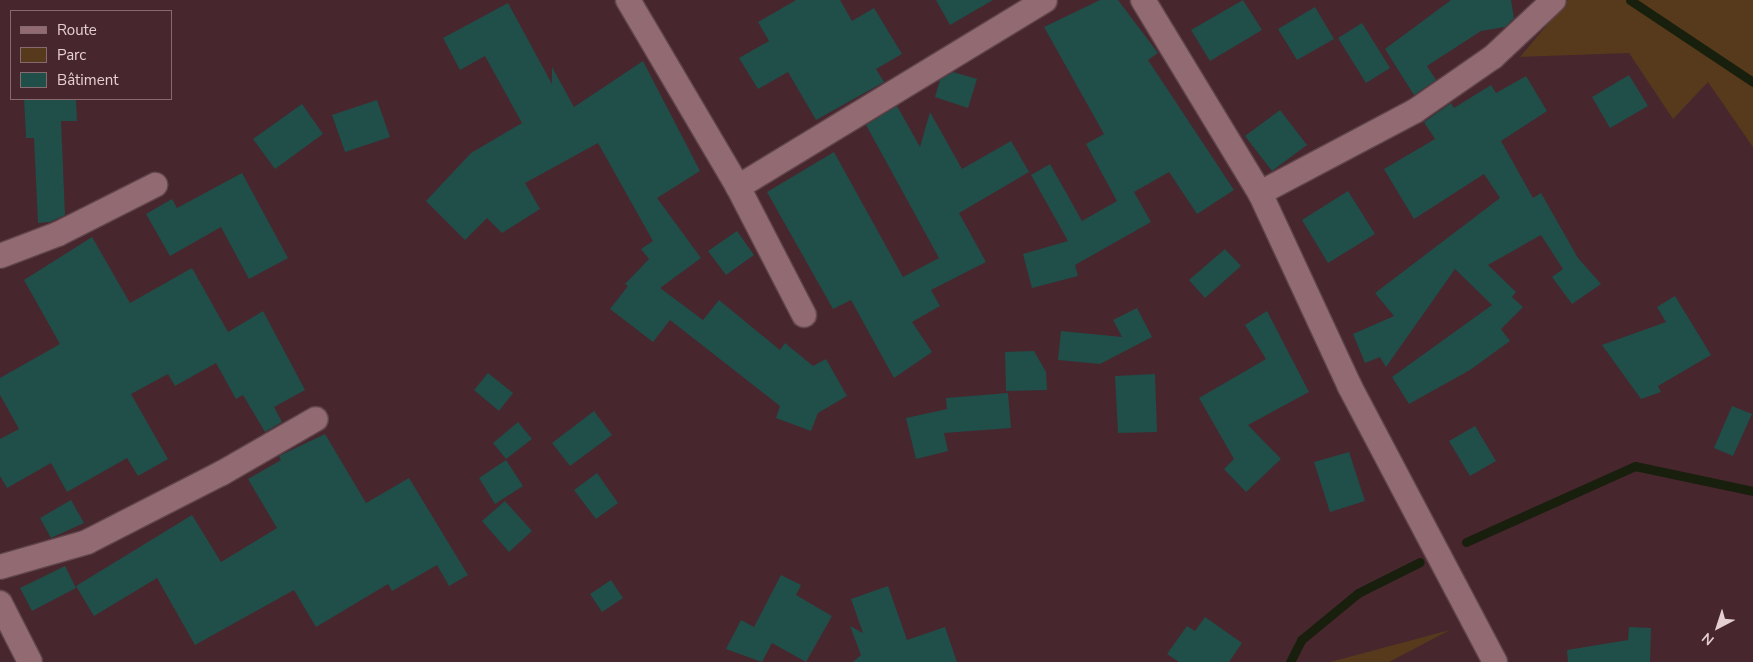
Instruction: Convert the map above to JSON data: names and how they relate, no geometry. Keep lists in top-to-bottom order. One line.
{"legend":["Route","Parc","Bâtiment"],"north":"bottom left"}
